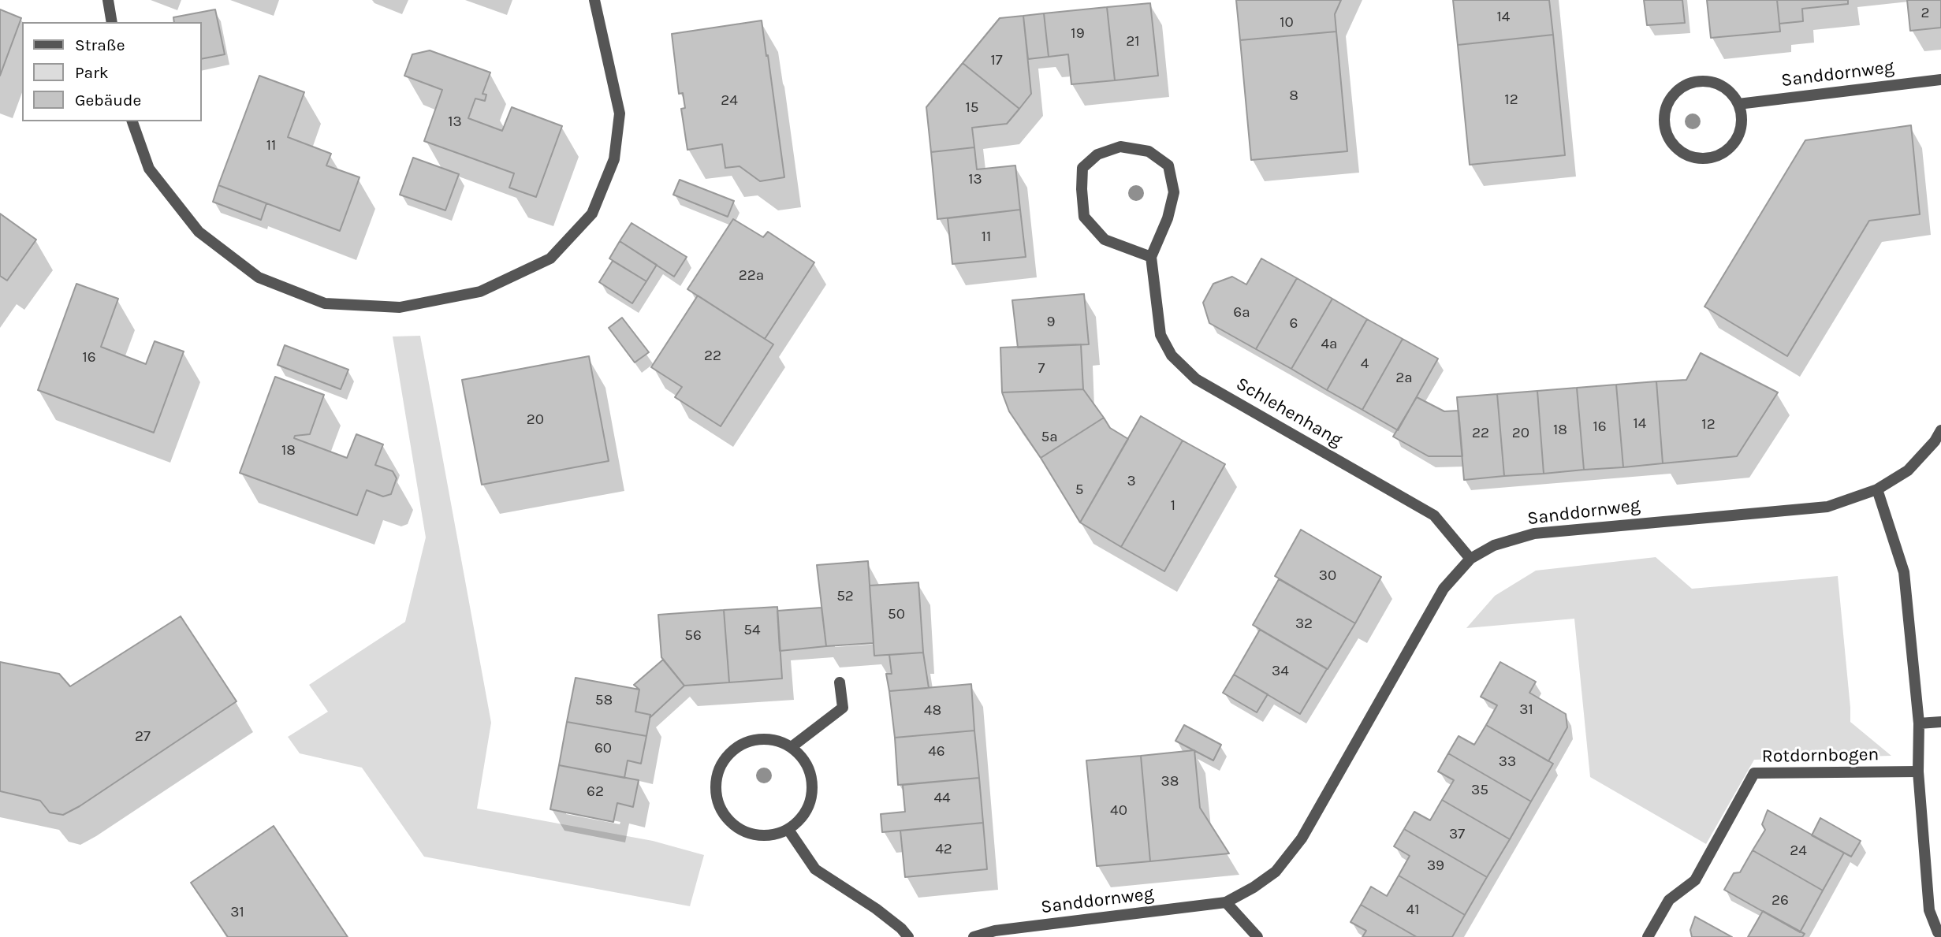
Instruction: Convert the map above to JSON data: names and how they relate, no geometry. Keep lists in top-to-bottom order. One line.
{"streets":{"street":["Sanddornweg","Schlehenhang","Rotdornbogen"]},"crossings":[["Sanddornweg","Schlehenhang"]],"house_numbers":["2","14","10","19","21","17","8","12","24","15","13","11","13","11","22a","6a","9","6","4a","22","16","4","7","2a","20","14","12","16","18","22","20","5a","18","3","5","1","30","52","50","32","54","56","34","58","31","48","27","60","46","33","38","35","62","44","40","37","42","24","39","26","41","31"],"legend":["Straße","Park","Gebäude"]}
